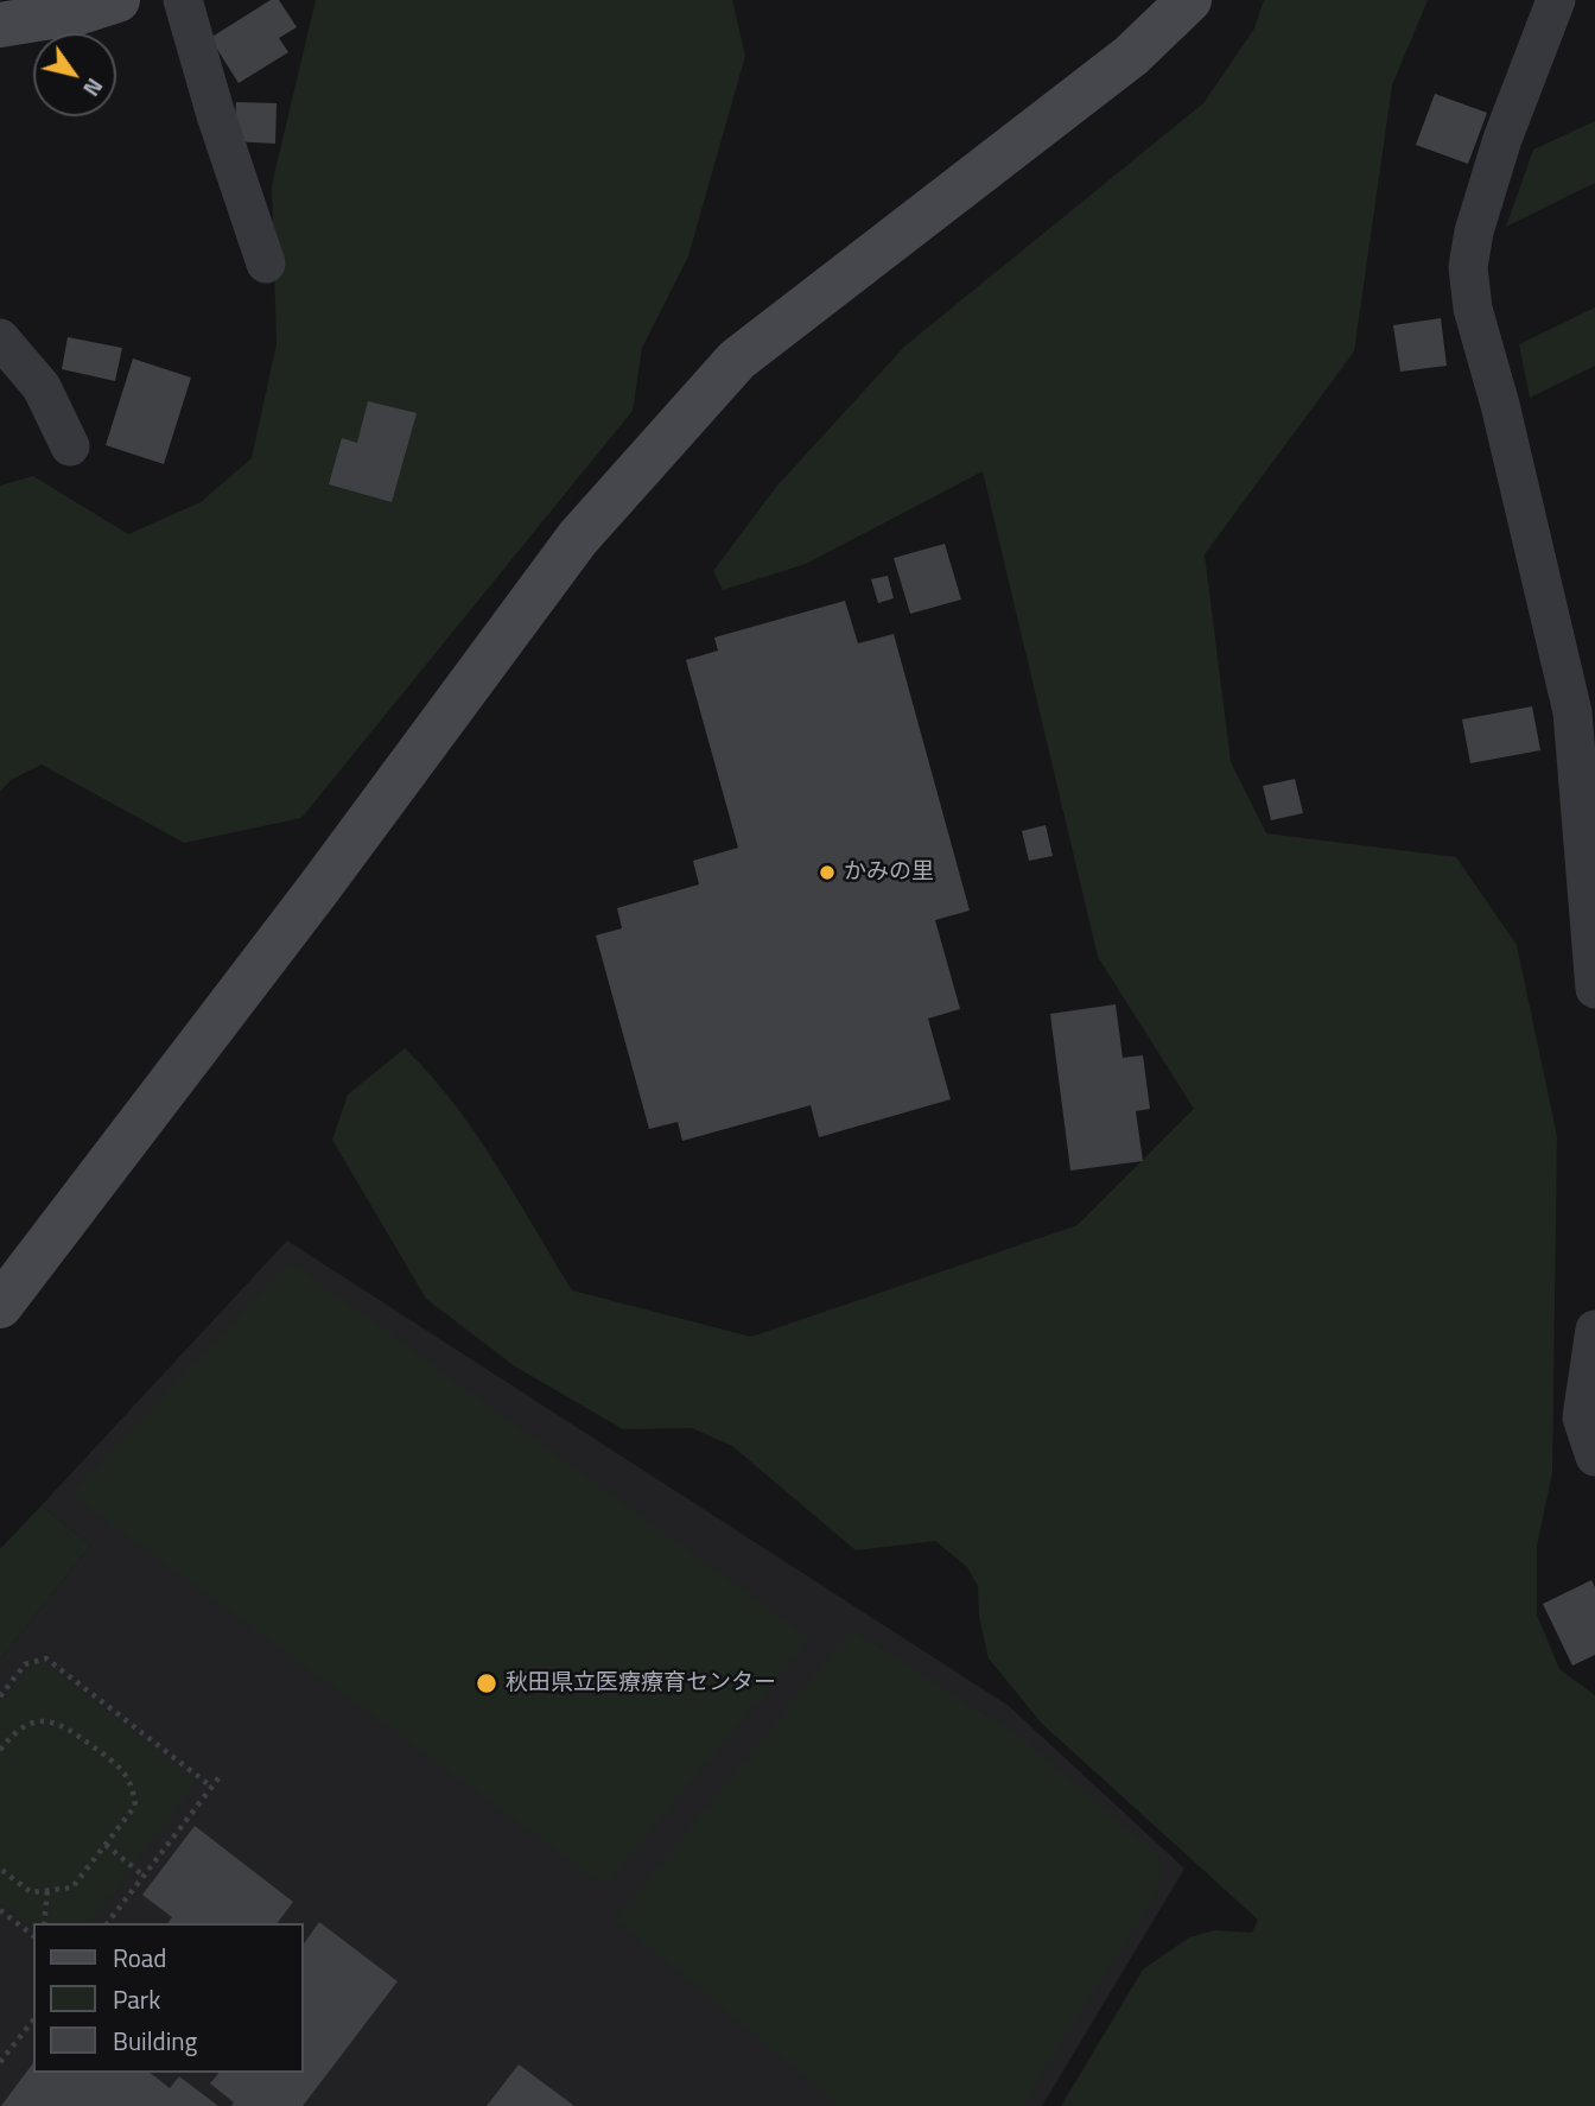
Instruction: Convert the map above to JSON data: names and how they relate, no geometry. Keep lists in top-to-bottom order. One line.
{"places":["かみの里","秋田県立医療療育センター"],"legend":["Road","Park","Building"],"north":"bottom right"}
